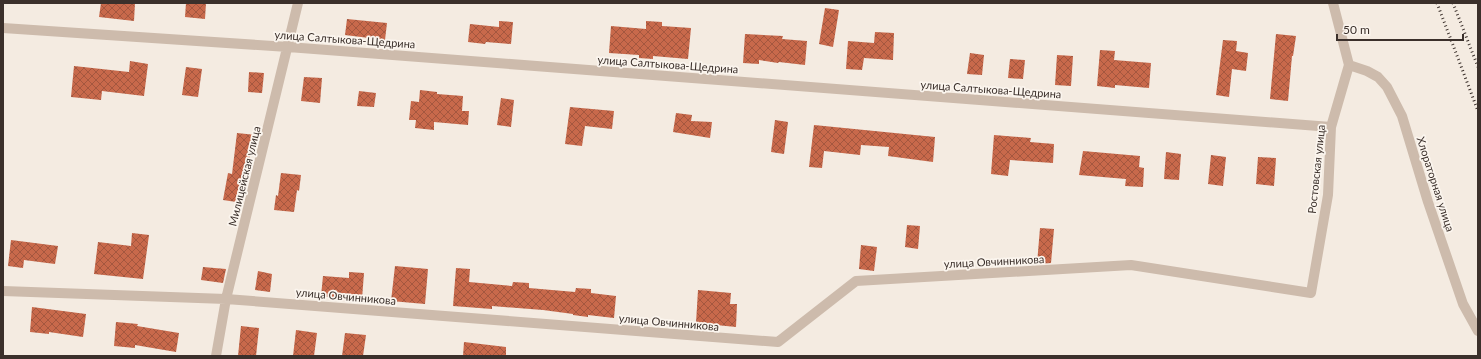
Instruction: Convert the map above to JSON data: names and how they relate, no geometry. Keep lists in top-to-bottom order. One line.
{"streets":{"street":["улица Салтыкова-Щедрина","Ростовская улица","Милицейская улица","Хлораторная улица","улица Овчинникова"]},"crossings":[["улица Салтыкова-Щедрина","Ростовская улица"],["улица Салтыкова-Щедрина","Милицейская улица"],["Ростовская улица","Хлораторная улица"],["Ростовская улица","улица Овчинникова"],["Милицейская улица","улица Овчинникова"]],"scale_bar":"50 m"}
